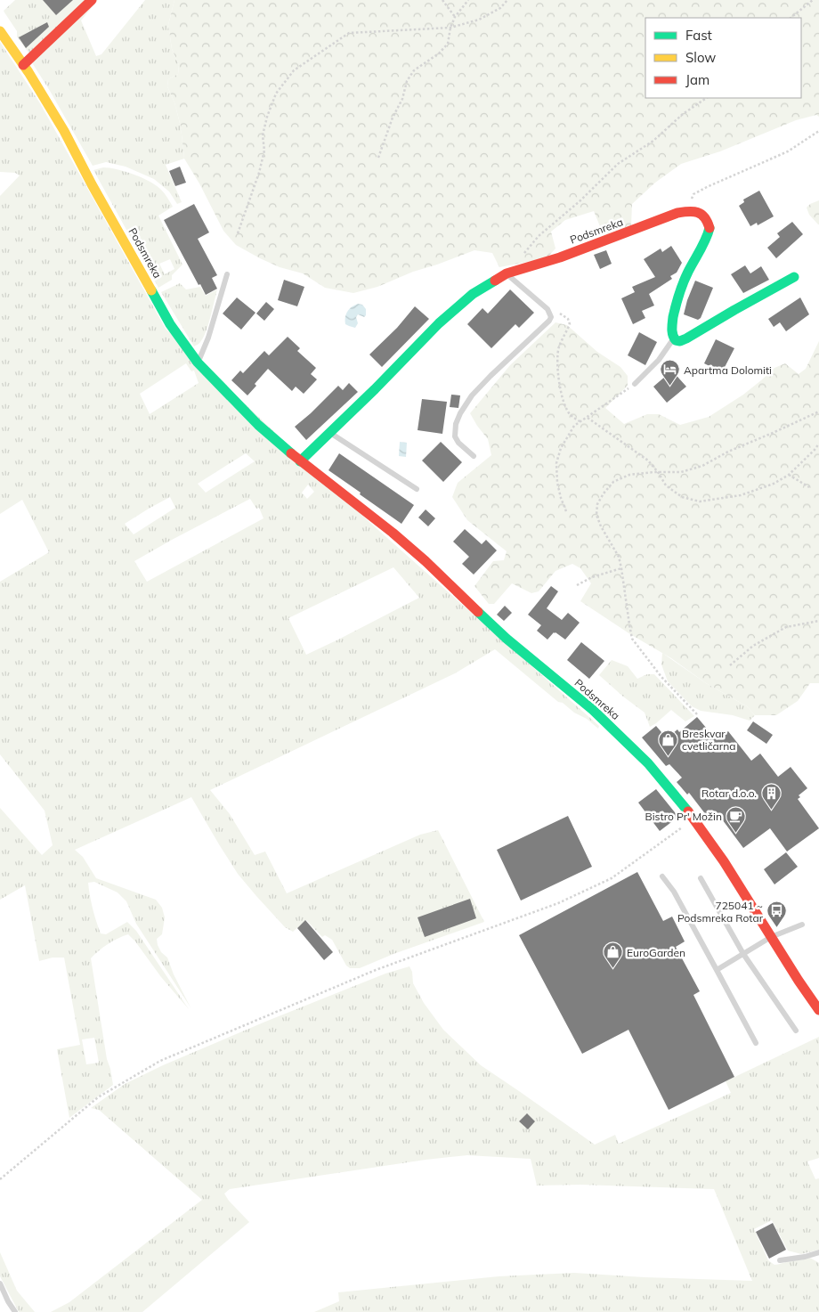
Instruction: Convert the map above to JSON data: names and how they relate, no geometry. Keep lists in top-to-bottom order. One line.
{"streets":{"street":["Podsmreka"]},"places":{"hotel":["Apartma Dolomiti"],"shop":["Breskvar cvetličarna","EuroGarden"],"building":["Rotar d.o.o."],"cafe":["Bistro Pr' Možin"],"bus stop":["725041 ~ Podsmreka Rotar"]},"legend":["Fast","Slow","Jam"]}
